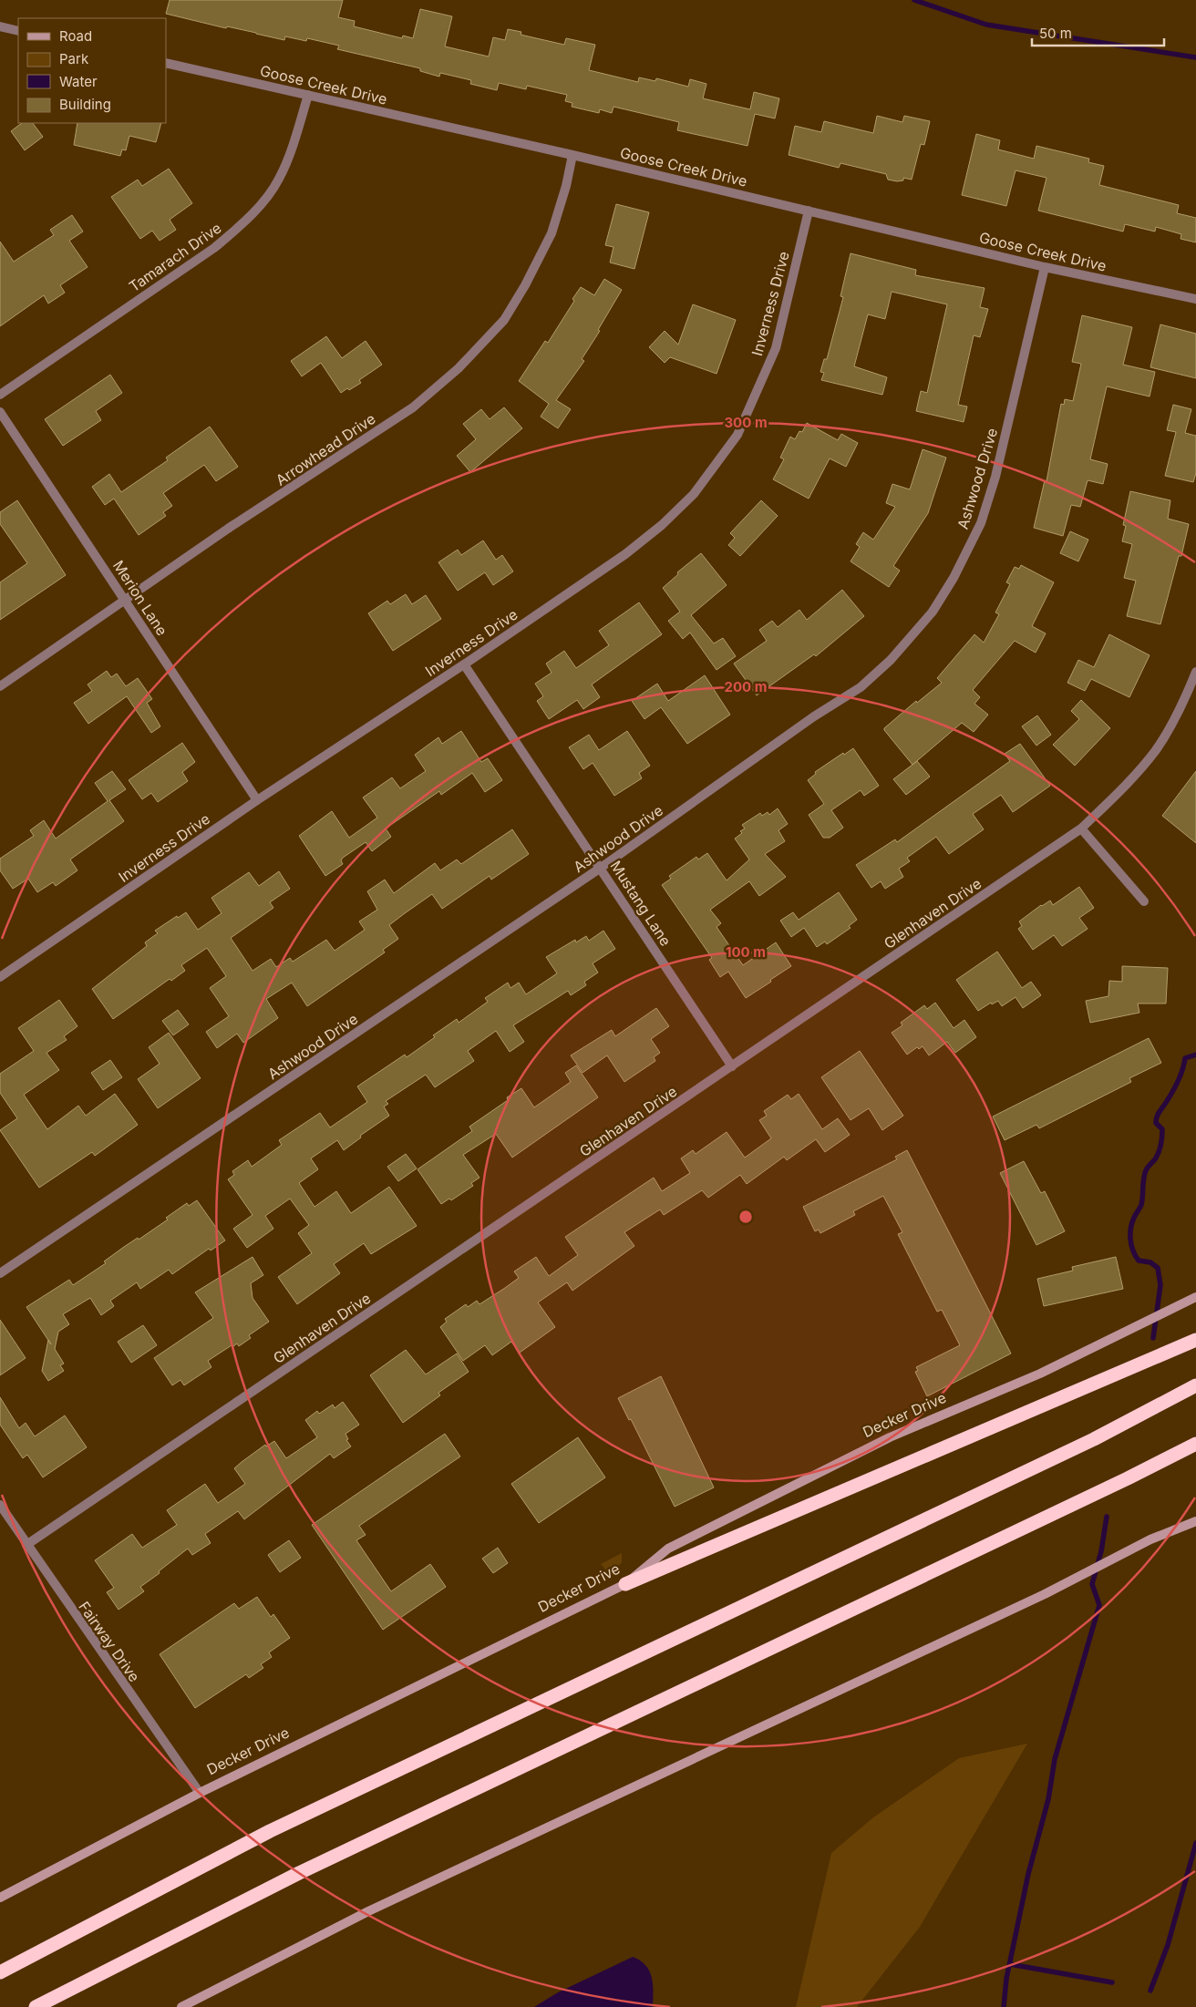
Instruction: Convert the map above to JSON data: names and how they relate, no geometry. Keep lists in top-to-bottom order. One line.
{"streets":{"main road":["Decker Drive"],"street":["Goose Creek Drive","Tamarach Drive","Inverness Drive","Arrowhead Drive","Ashwood Drive","Merion Lane","Mustang Lane","Glenhaven Drive","Fairway Drive"]},"crossings":[["Goose Creek Drive","Tamarach Drive"],["Goose Creek Drive","Inverness Drive"],["Goose Creek Drive","Arrowhead Drive"],["Goose Creek Drive","Ashwood Drive"],["Inverness Drive","Merion Lane"],["Inverness Drive","Mustang Lane"],["Arrowhead Drive","Merion Lane"],["Ashwood Drive","Mustang Lane"],["Mustang Lane","Glenhaven Drive"],["Glenhaven Drive","Fairway Drive"],["Decker Drive","Fairway Drive"]],"legend":["Road","Park","Water","Building"],"scale_bar":"50 m","rings":["300 m","200 m","100 m"]}
